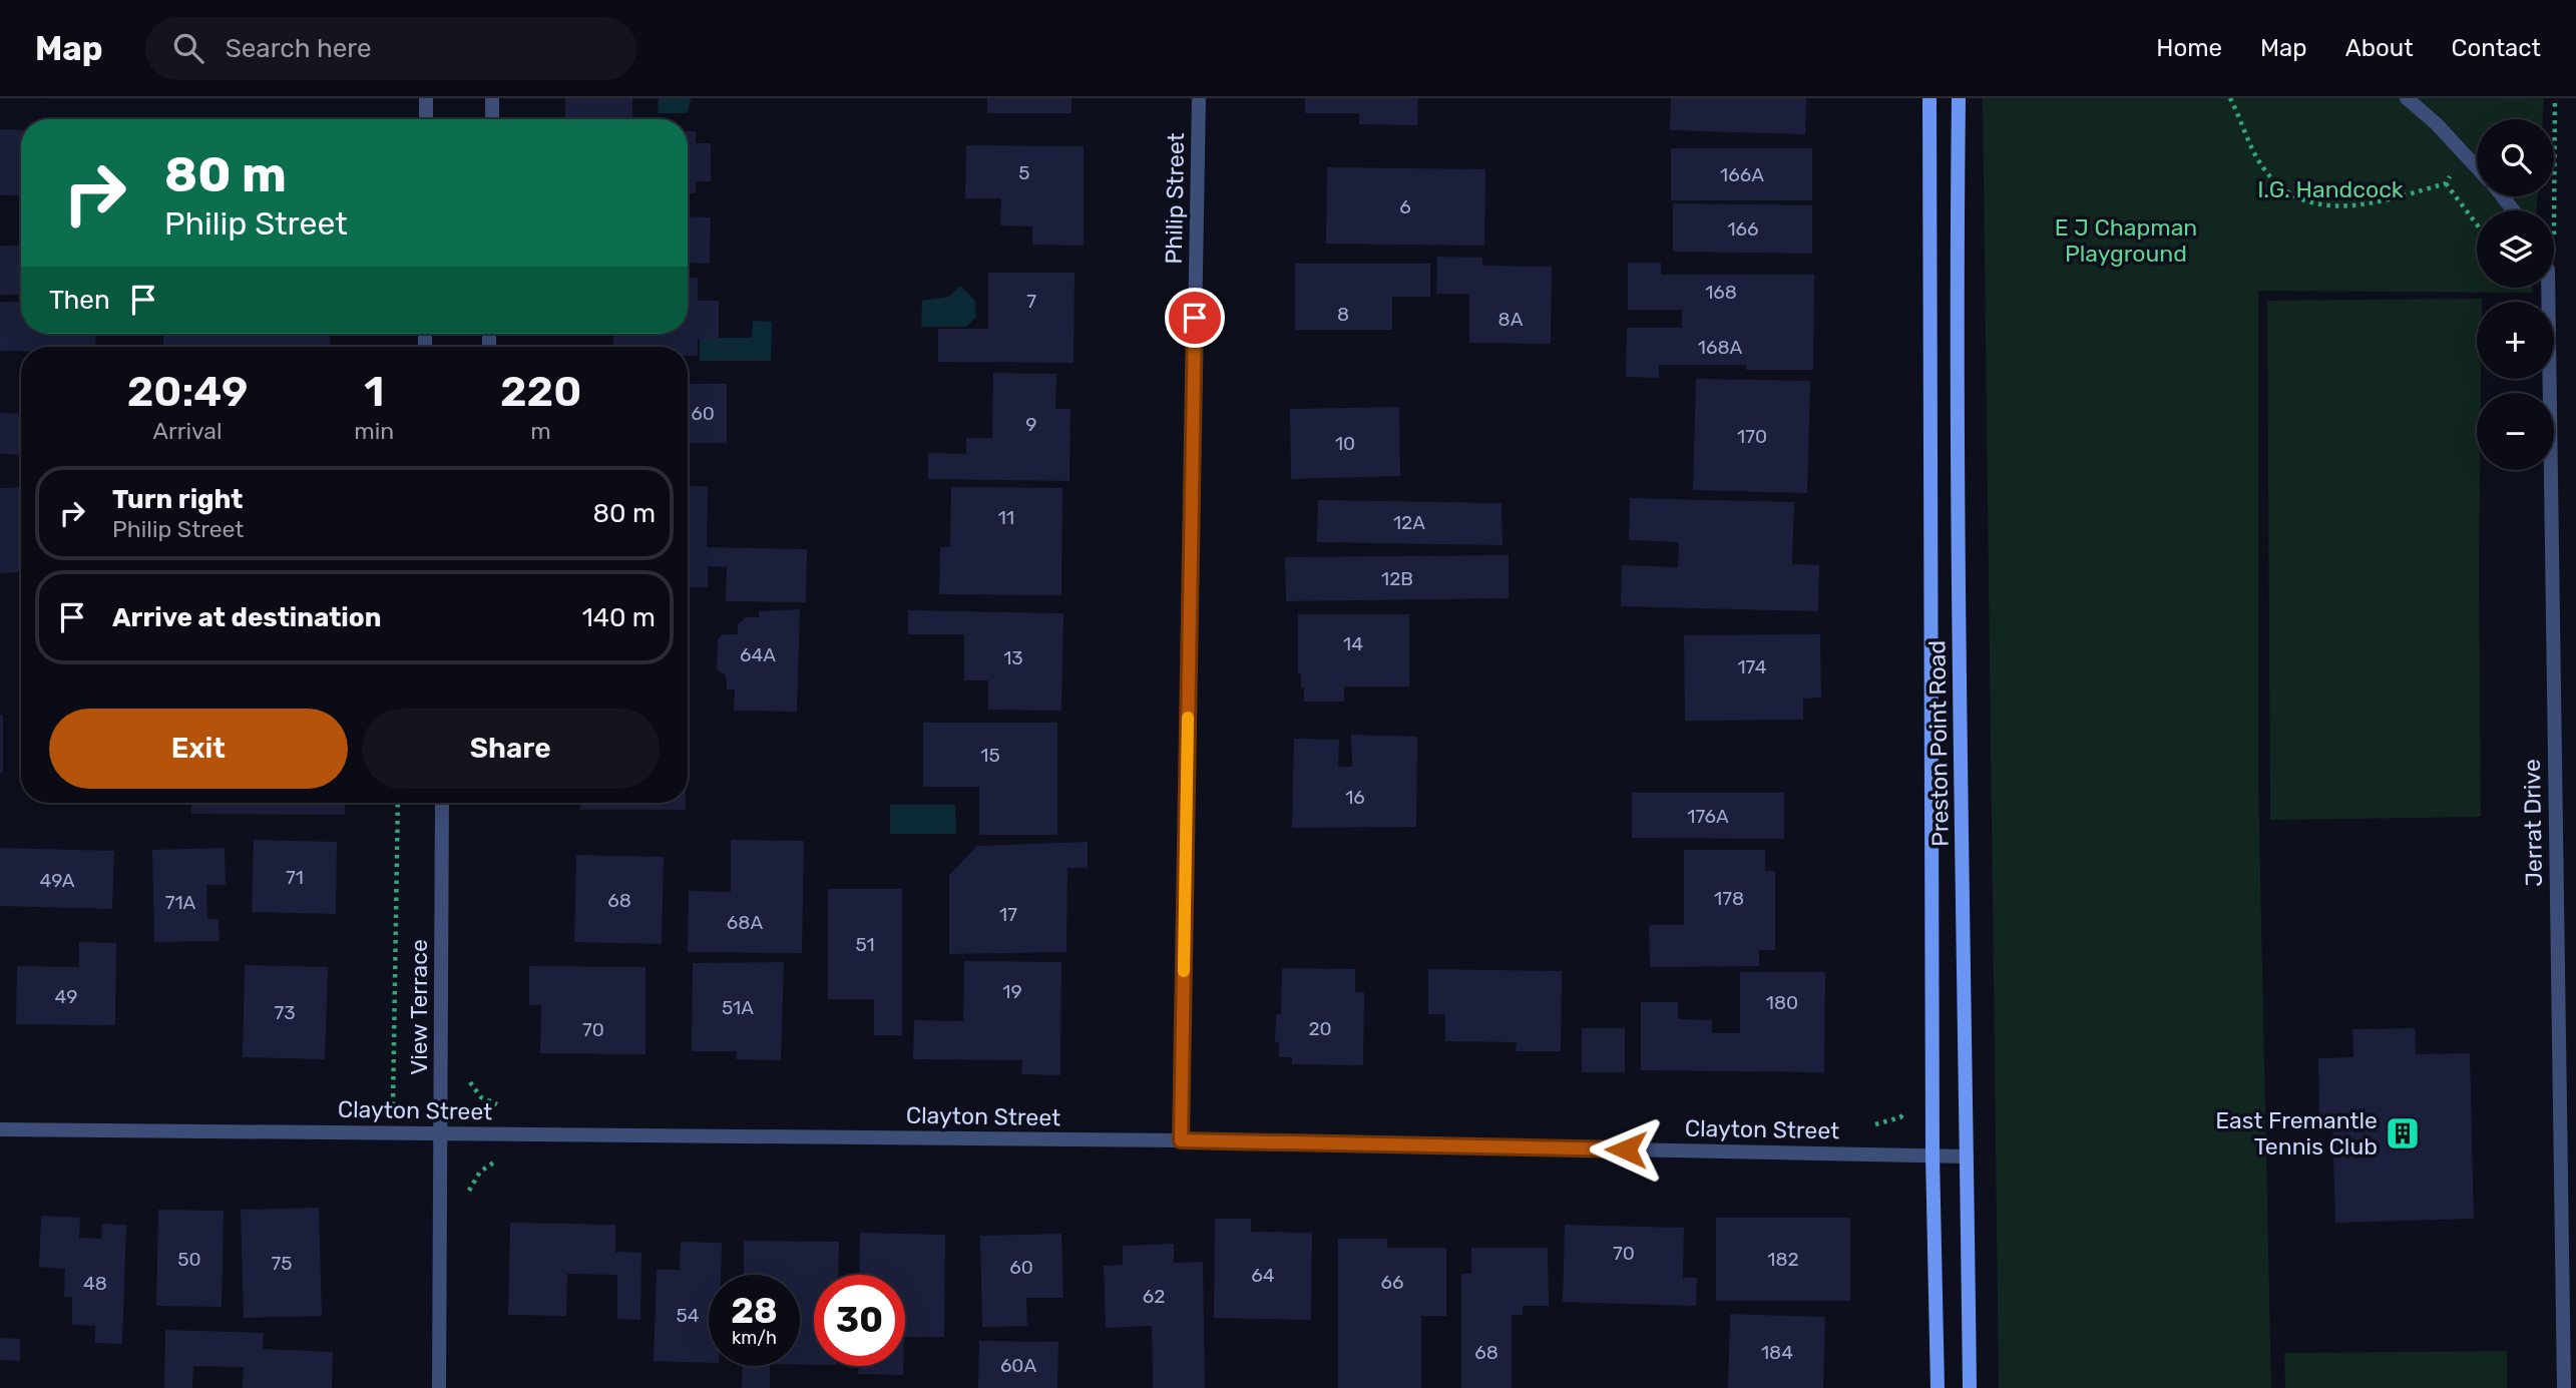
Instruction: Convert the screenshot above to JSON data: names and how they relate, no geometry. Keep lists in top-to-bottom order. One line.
{"streets":{"main road":["Preston Point Road"],"street":["Philip Street","Jerrat Drive","View Terrace","Clayton Street"]},"crossings":[["Philip Street","Clayton Street"],["Preston Point Road","Clayton Street"],["View Terrace","Clayton Street"]],"parks":["I.G. Handcock","E J Chapman Playground"],"places":{"building":["East Fremantle Tennis Club"]},"house_numbers":["5","166A","6","166","168","7","8","8A","168A","60","9","170","10","11","12A","12B","14","64A","13","174","15","16","176A","71","49A","178","68","71A","17","68A","51","19","49","180","51A","73","20","70","70","50","182","75","60","64","66","48","62","54","68","184","60A"],"page":{"header":"Map","search":"Search here","nav":["Home","Map","About","Contact"],"map_buttons":["+","−"],"turn":["80 m","Philip Street"],"then":"Then","eta":["20:49","Arrival","1","min","220","m"],"list":[{"name":"Turn right","note":"Philip Street","value":"80 m"},{"name":"Arrive at destination","value":"140 m"}],"buttons":["Exit","Share"],"speed":"28 km/h","limit":"30"}}
